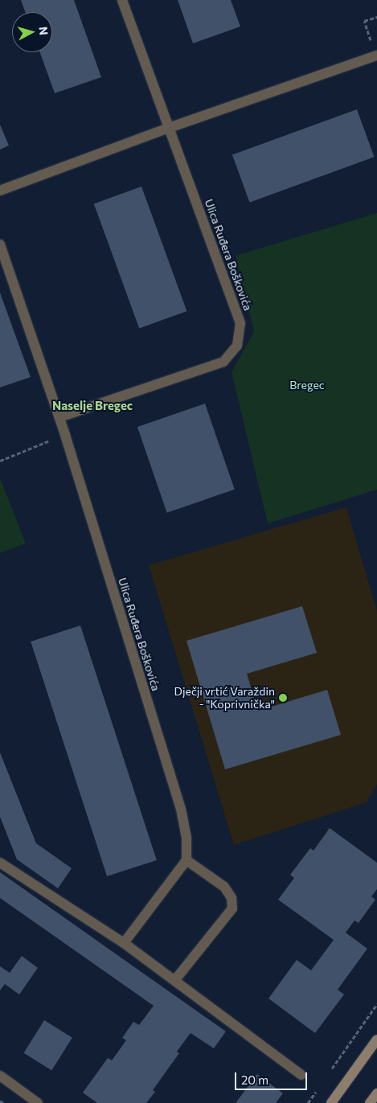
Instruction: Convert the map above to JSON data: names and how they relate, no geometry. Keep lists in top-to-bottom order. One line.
{"streets":{"street":["Ulica Ruđera Boškovića"]},"districts":["Naselje Bregec"],"parks":["Bregec"],"places":["Dječji vrtić Varaždin - \"Koprivnička\""],"scale_bar":"20 m","north":"right"}
